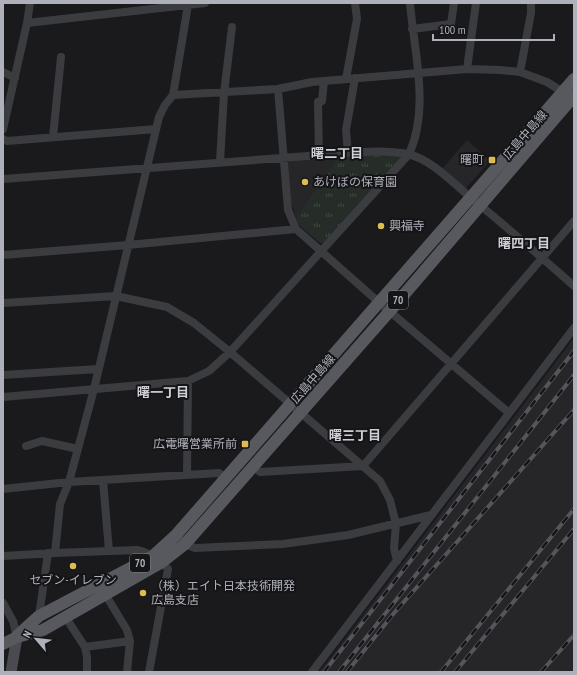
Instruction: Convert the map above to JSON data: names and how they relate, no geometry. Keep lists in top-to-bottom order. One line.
{"streets":{"main road":["広島中島線","70"]},"districts":["曙二丁目","曙四丁目","曙一丁目","曙三丁目"],"places":{"transit":["曙町","広電曙営業所前"],"other":["あけぼの保育園","興福寺","セブン-イレブン","（株）エイト日本技術開発 広島支店"]},"scale_bar":"100 m","north":"top left"}
